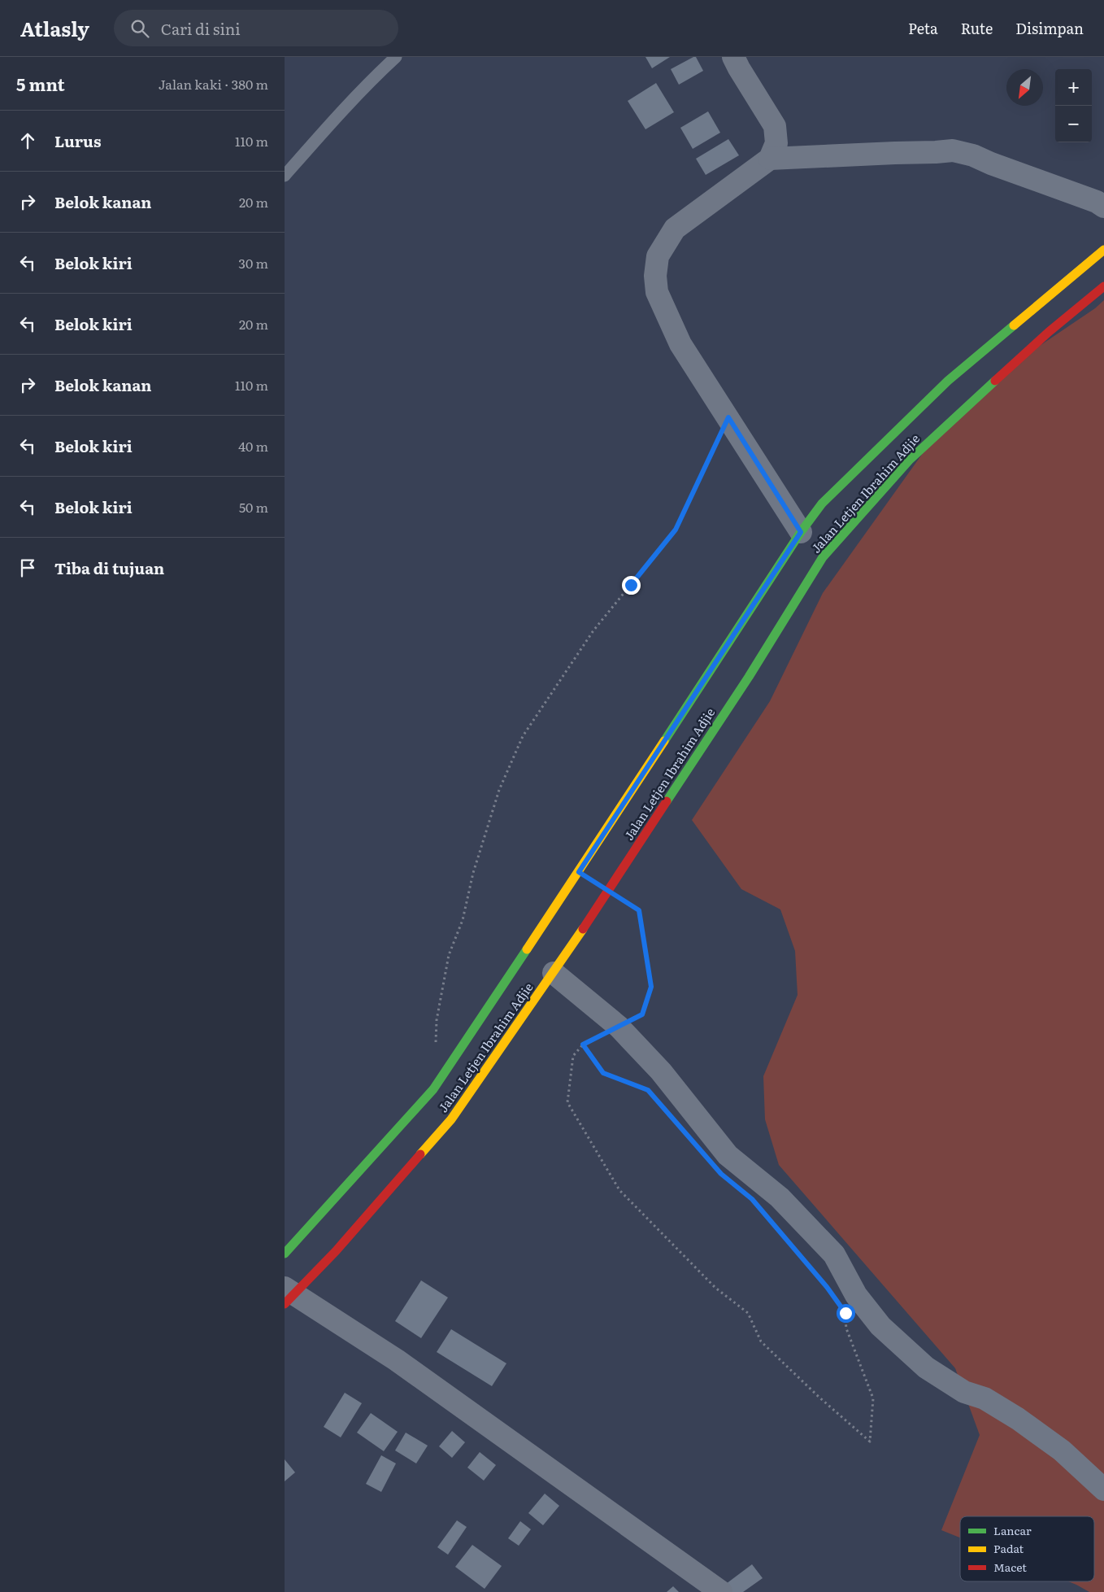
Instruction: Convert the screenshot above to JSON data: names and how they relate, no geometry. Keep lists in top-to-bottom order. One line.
{"streets":{"street":["Jalan Letjen Ibrahim Adjie"]},"legend":["Lancar","Padat","Macet"],"north":"bottom left","page":{"header":"Atlasly","search":"Cari di sini","nav":["Peta","Rute","Disimpan"],"heading":["5 mnt","Jalan kaki · 380 m"],"map_buttons":["+","−"],"list":[["Lurus","110 m"],["Belok kanan","20 m"],["Belok kiri","30 m"],["Belok kiri","20 m"],["Belok kanan","110 m"],["Belok kiri","40 m"],["Belok kiri","50 m"],"Tiba di tujuan"]}}
